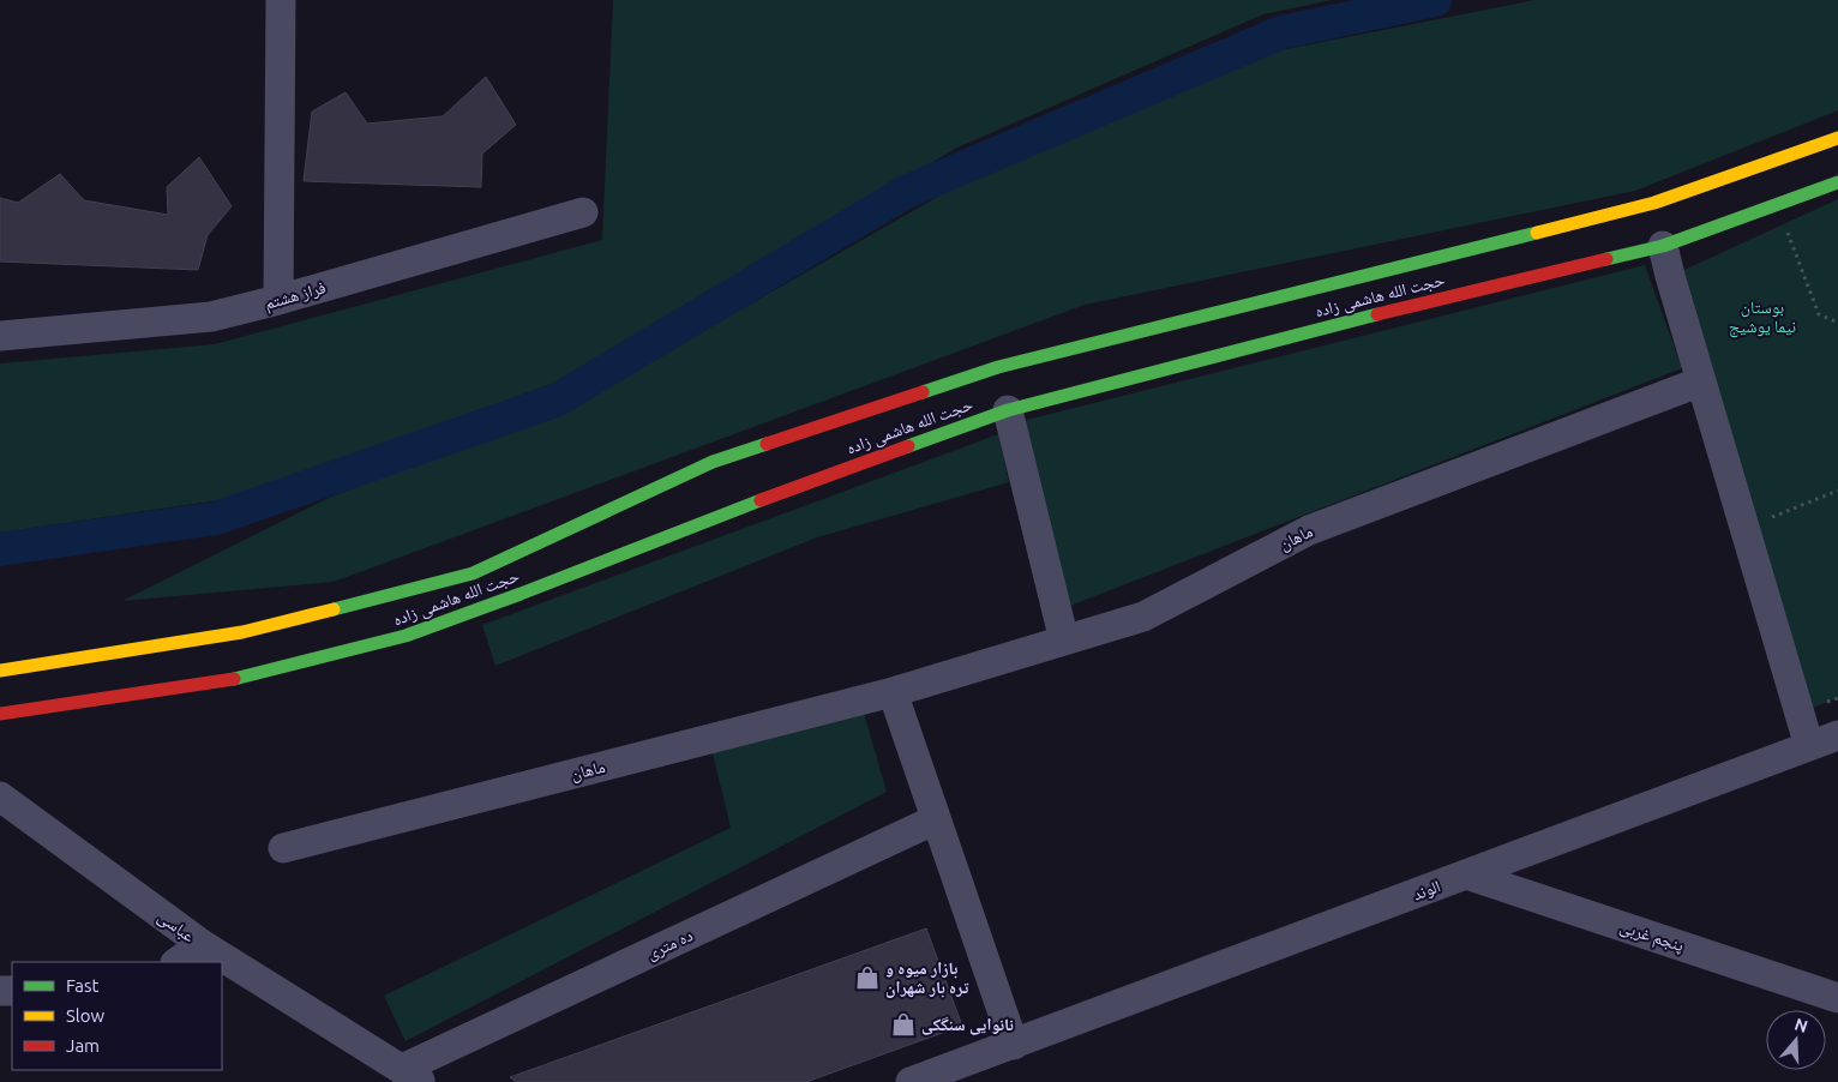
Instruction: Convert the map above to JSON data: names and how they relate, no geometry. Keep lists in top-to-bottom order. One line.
{"streets":{"street":["فراز هشتم","حجت الله هاشمی زاده","ماهان","الوند","عباسی","پنجم غربی","ده متری"]},"crossings":[["الوند","پنجم غربی"],["عباسی","ده متری"]],"parks":["بوستان نیما یوشیج"],"places":{"shop":["بازار میوه و تره بار شهران","نانوایی سنگکی"]},"legend":["Fast","Slow","Jam"],"north":"top"}
